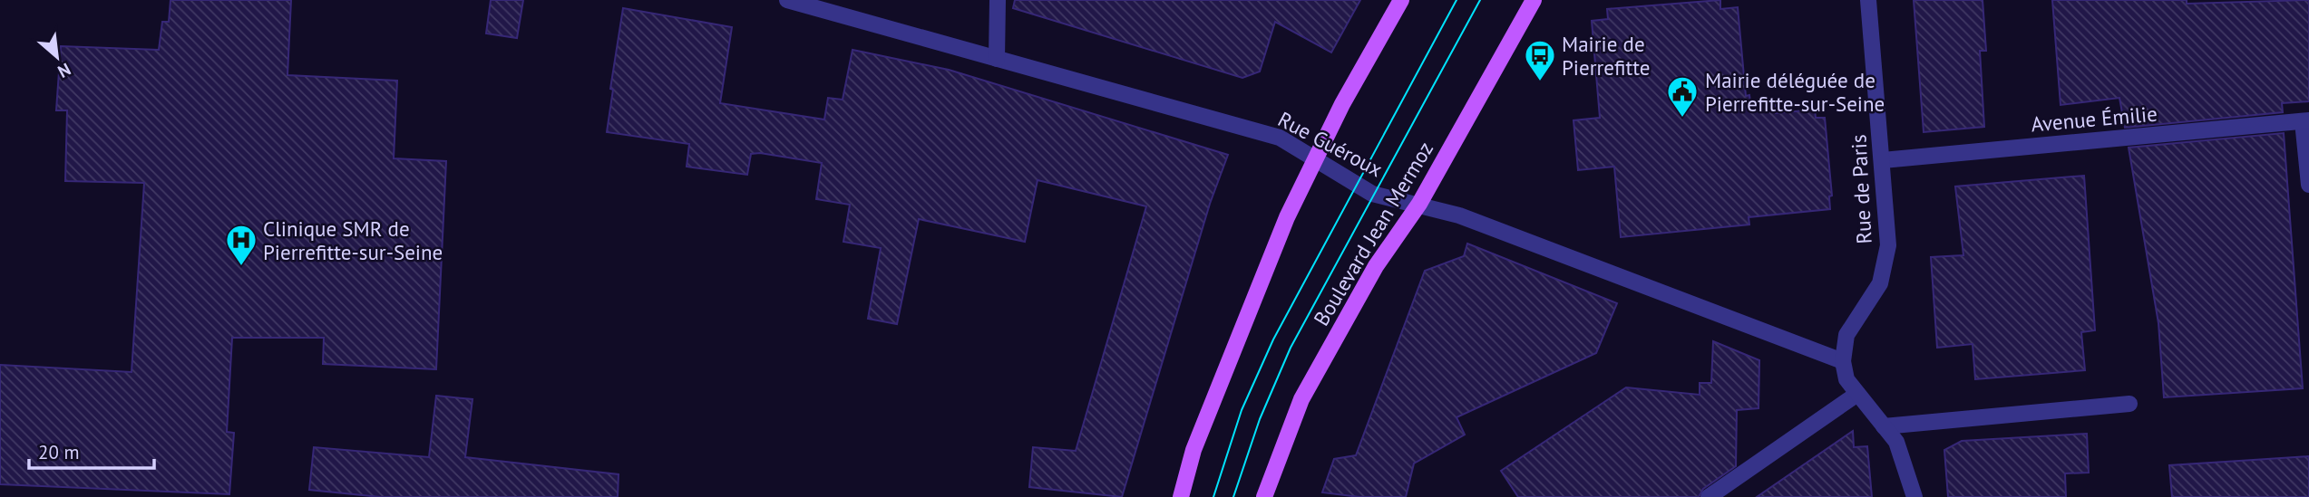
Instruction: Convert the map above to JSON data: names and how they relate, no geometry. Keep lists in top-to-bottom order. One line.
{"streets":{"main road":["Boulevard Jean Mermoz"],"street":["Avenue Émilie","Rue Guéroux","Rue de Paris"]},"crossings":[["Avenue Émilie","Rue de Paris"],["Rue Guéroux","Rue de Paris"],["Rue Guéroux","Boulevard Jean Mermoz"]],"places":{"bus stop":["Mairie de Pierrefitte"],"public building":["Mairie déléguée de Pierrefitte-sur-Seine"],"hospital":["Clinique SMR de Pierrefitte-sur-Seine"]},"scale_bar":"20 m","north":"bottom right"}
